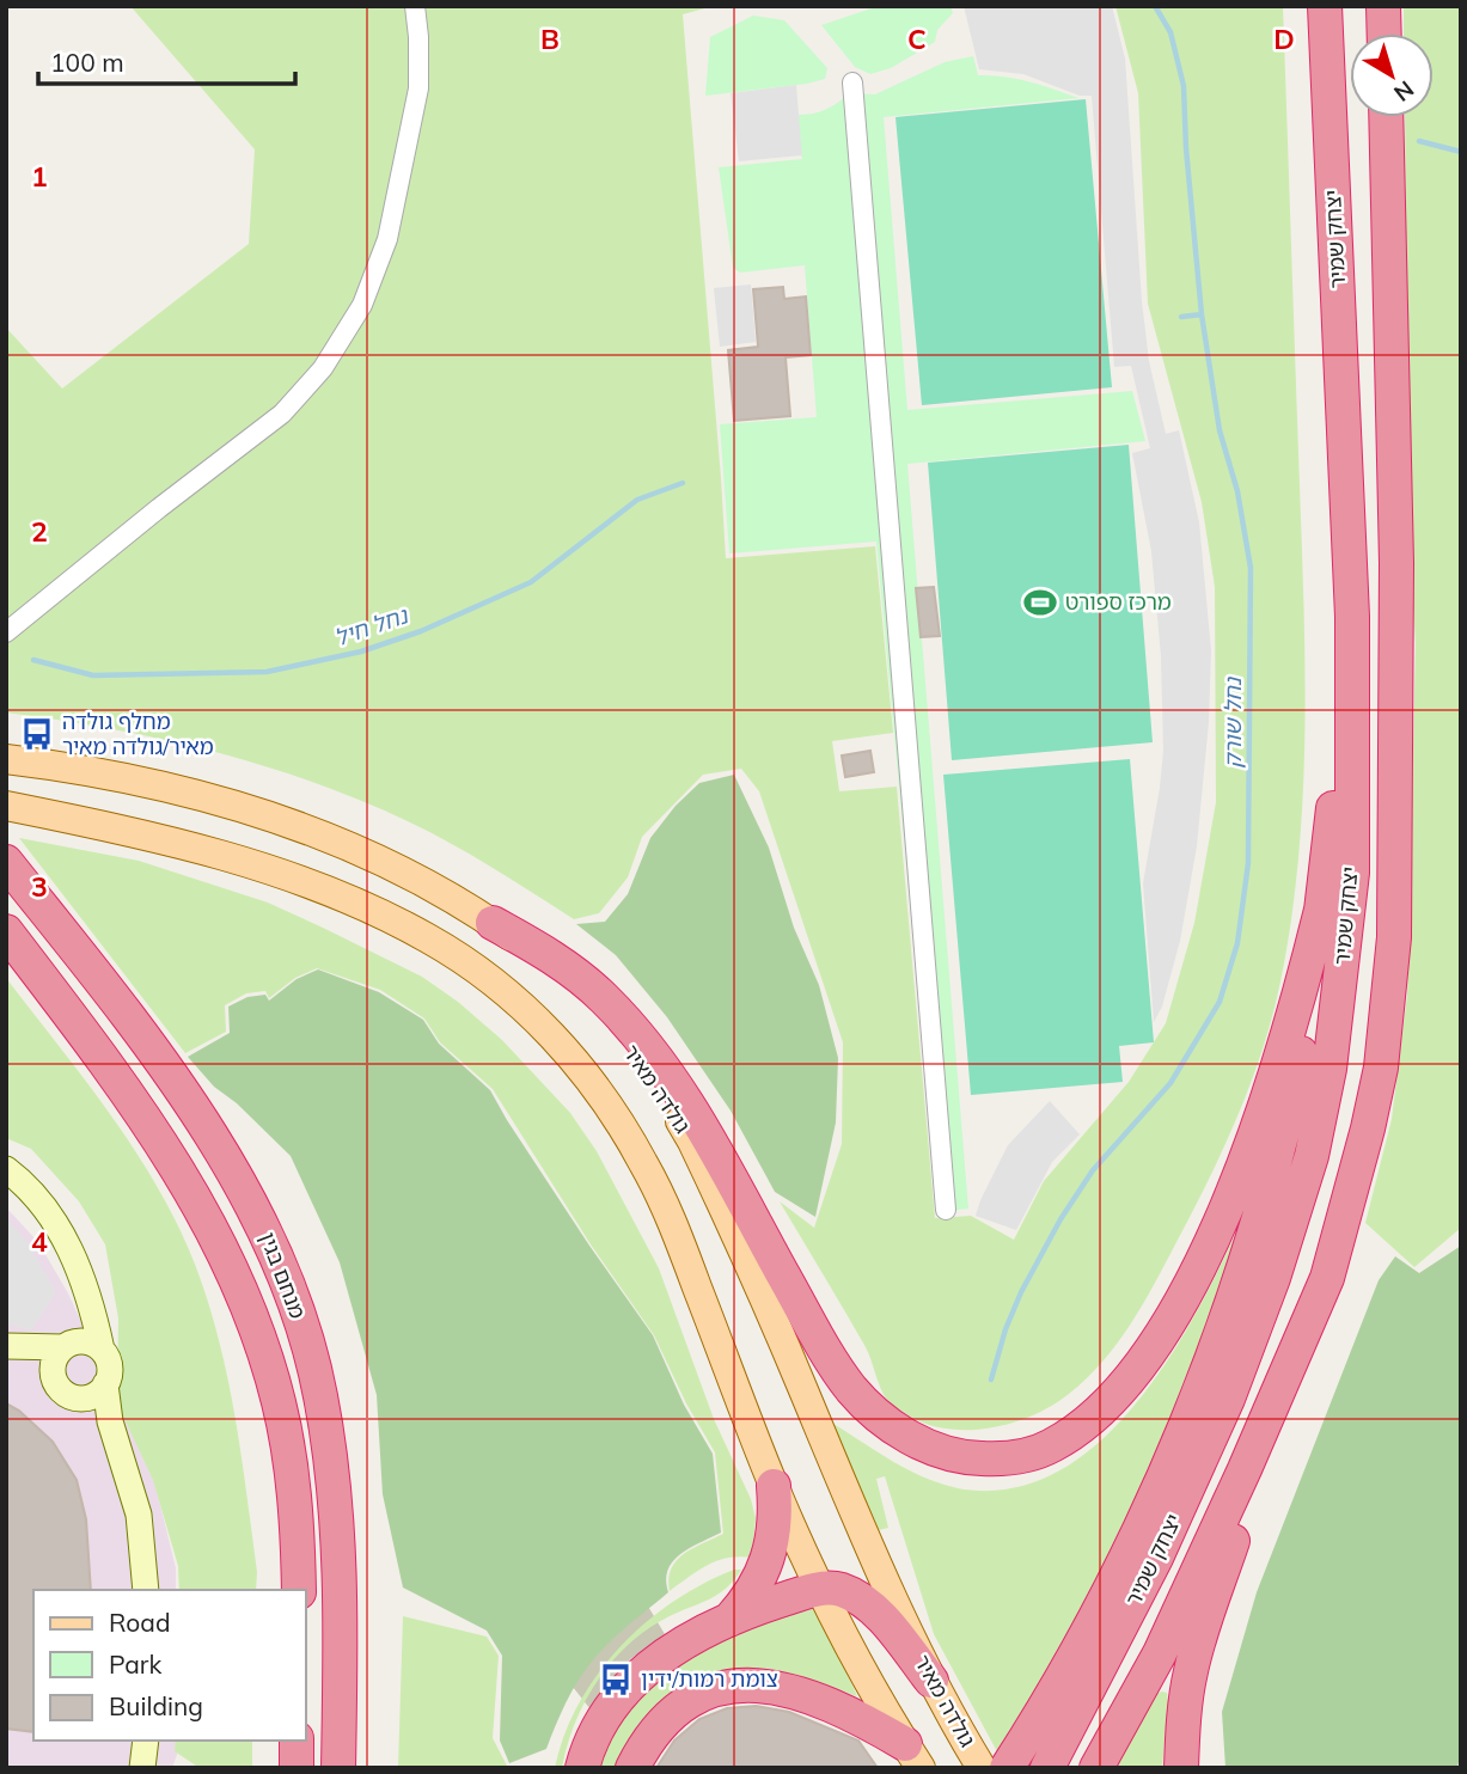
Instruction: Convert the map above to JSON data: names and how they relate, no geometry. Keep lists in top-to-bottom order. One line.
{"streets":{"highway":["יצחק שמיר","מנחם בגין"],"main road":["גולדה מאיר"]},"water":["נחל חיל","נחל שורק"],"places":{"sports":["מרכז ספורט"],"bus stop":["מחלף גולדה מאיר/גולדה מאיר","צומת רמות/ידין"]},"legend":["Road","Park","Building"],"scale_bar":"100 m","north":"bottom right","grid":{"columns":["B","C","D"],"rows":["1","2","3","4"]}}
